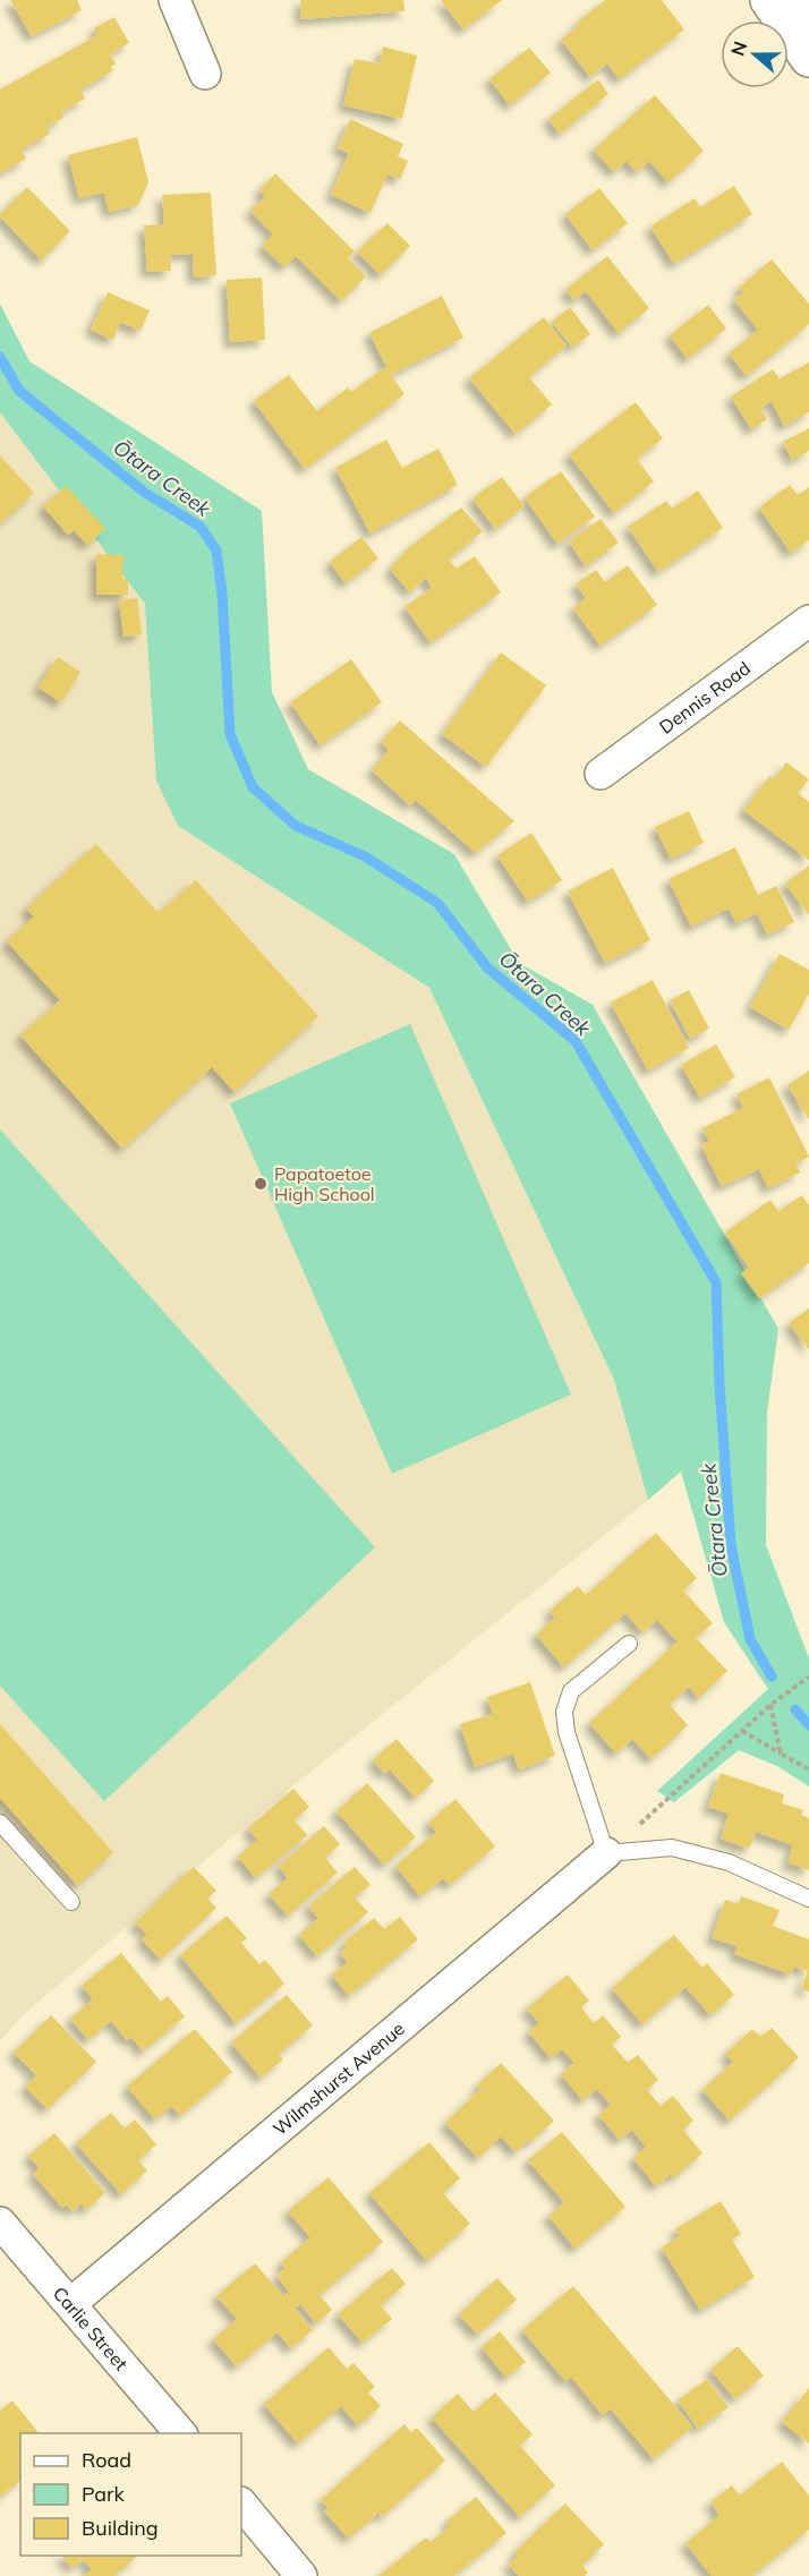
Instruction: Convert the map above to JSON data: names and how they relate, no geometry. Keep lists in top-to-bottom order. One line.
{"streets":{"street":["Dennis Road","Wilmshurst Avenue","Carlie Street"]},"crossings":[["Wilmshurst Avenue","Carlie Street"]],"water":["Ōtara Creek"],"places":["Papatoetoe High School"],"legend":["Road","Park","Building"],"north":"left"}
